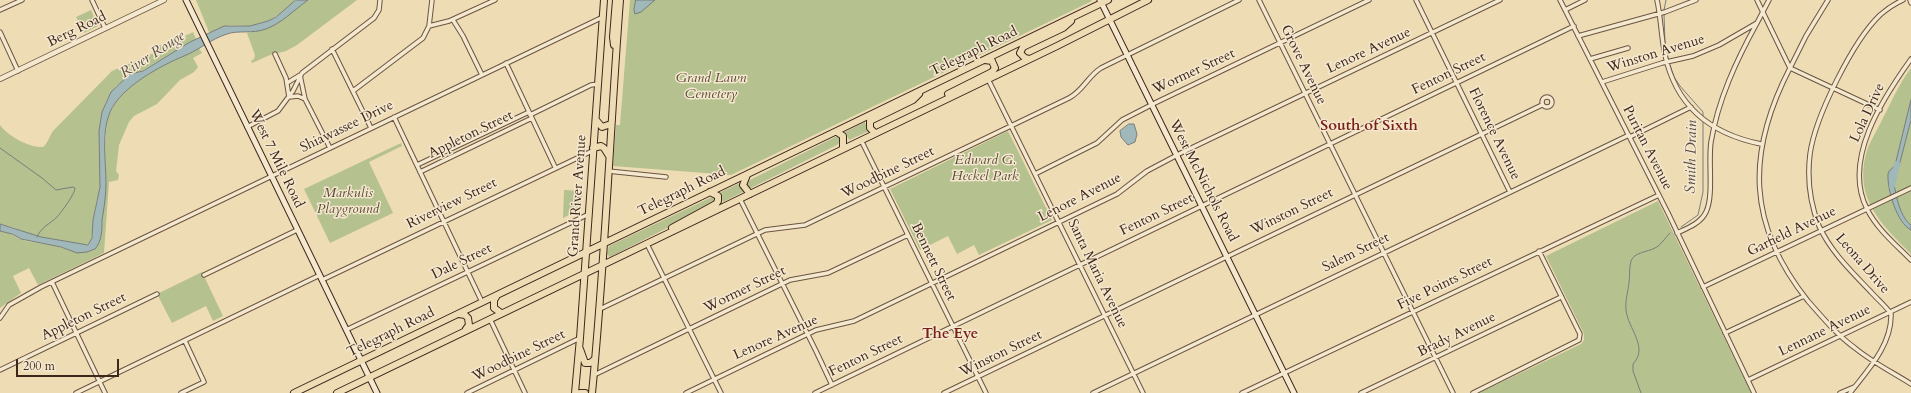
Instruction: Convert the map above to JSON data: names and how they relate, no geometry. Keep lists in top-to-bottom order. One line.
{"streets":{"main road":["Telegraph Road","West 7 Mile Road","West McNichols Road","Grand River Avenue"],"street":["Berg Road","Lenore Avenue","Winston Avenue","Grove Avenue","Wormer Street","Fenton Street","Lola Drive","Shiawassee Drive","Florence Avenue","Appleton Street","Puritan Avenue","Woodbine Street","Riverview Street","Winston Street","Garfield Avenue","Salem Street","Dale Street","Bennett Street","Leona Drive","Santa Maria Avenue","Five Points Street","Lennane Avenue","Brady Avenue"]},"crossings":[["Lenore Avenue","Grove Avenue"],["Lenore Avenue","Florence Avenue"],["Lenore Avenue","West McNichols Road"],["Lenore Avenue","Bennett Street"],["Lenore Avenue","Santa Maria Avenue"],["Telegraph Road","West 7 Mile Road"],["Telegraph Road","West McNichols Road"],["Telegraph Road","Grand River Avenue"],["Winston Avenue","Puritan Avenue"],["Grove Avenue","Wormer Street"],["Grove Avenue","Fenton Street"],["Grove Avenue","Winston Street"],["Grove Avenue","Salem Street"],["Grove Avenue","Five Points Street"],["Grove Avenue","Brady Avenue"],["Wormer Street","West McNichols Road"],["Wormer Street","Grand River Avenue"],["Wormer Street","Bennett Street"],["Wormer Street","Santa Maria Avenue"],["Fenton Street","Florence Avenue"],["Fenton Street","Puritan Avenue"],["Fenton Street","West McNichols Road"],["Fenton Street","Bennett Street"],["Fenton Street","Santa Maria Avenue"],["Lola Drive","Garfield Avenue"],["Shiawassee Drive","West 7 Mile Road"],["Shiawassee Drive","Grand River Avenue"],["Florence Avenue","Winston Street"],["Florence Avenue","Salem Street"],["Appleton Street","Grand River Avenue"],["Puritan Avenue","Garfield Avenue"],["Puritan Avenue","Salem Street"],["Puritan Avenue","Five Points Street"],["Puritan Avenue","Lennane Avenue"],["West 7 Mile Road","Riverview Street"],["West 7 Mile Road","Dale Street"],["Woodbine Street","West McNichols Road"],["Woodbine Street","Grand River Avenue"],["Woodbine Street","Bennett Street"],["Woodbine Street","Santa Maria Avenue"],["West McNichols Road","Winston Street"],["West McNichols Road","Salem Street"],["West McNichols Road","Five Points Street"],["Grand River Avenue","Riverview Street"],["Grand River Avenue","Dale Street"],["Winston Street","Bennett Street"],["Winston Street","Santa Maria Avenue"],["Garfield Avenue","Leona Drive"],["Salem Street","Santa Maria Avenue"],["Leona Drive","Lennane Avenue"]],"districts":["South of Sixth","The Eye"],"water":["River Rouge","Smith Drain"],"parks":["Grand Lawn Cemetery","Edward G. Heckel Park","Markulis Playground"],"scale_bar":"200 m"}
